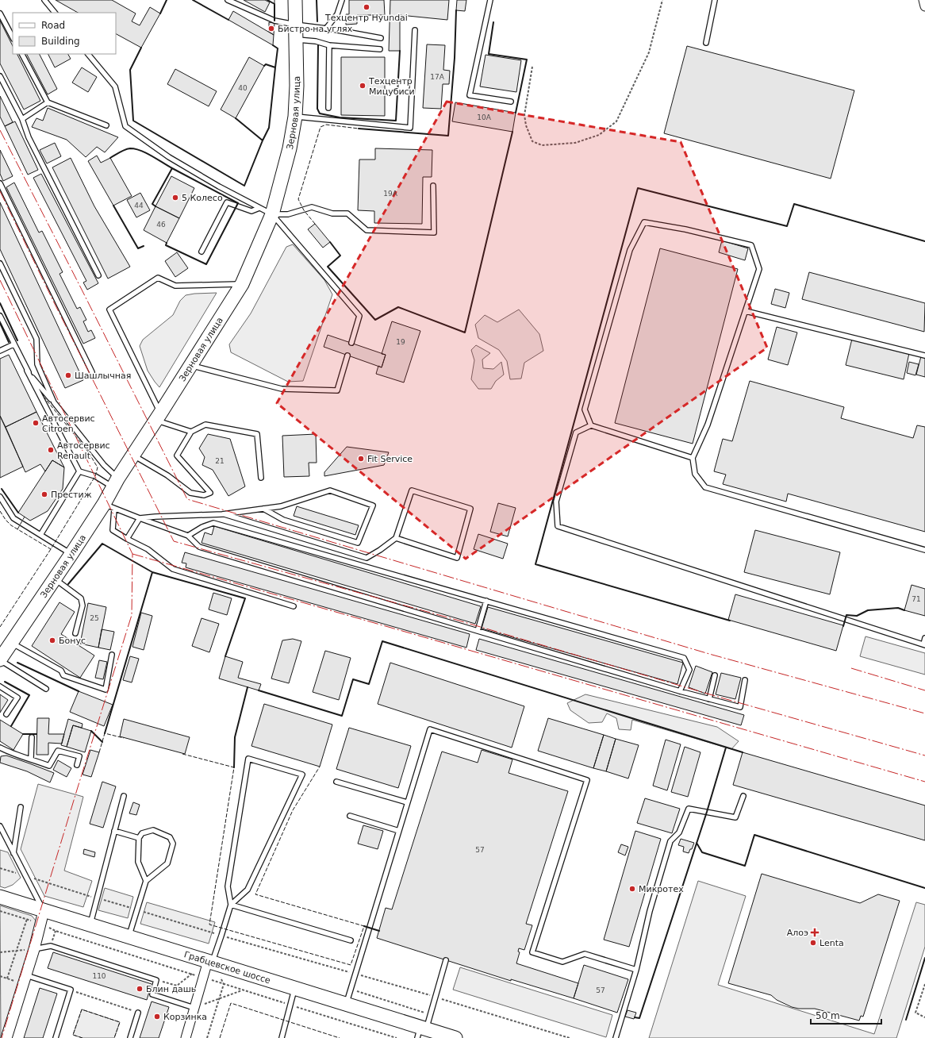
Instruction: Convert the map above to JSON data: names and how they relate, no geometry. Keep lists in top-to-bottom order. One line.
{"streets":{"main road":["Зерновая улица","Грабцевское шоссе"]},"places":{"other":["Техцентр Hyundai","Бистро на углях","Техцентр Мицубиси","5 Колесо","Шашлычная","Автосервис Citroen","Автосервис Renault","Fit Service","Престиж","Бонус","Микротех","Lenta","Блин дашь","Корзинка"],"health":["Алоэ"]},"house_numbers":["17А","40","10А","19А","44","46","19","21","71","25","57","110","57"],"legend":["Road","Building"],"scale_bar":"50 m"}
